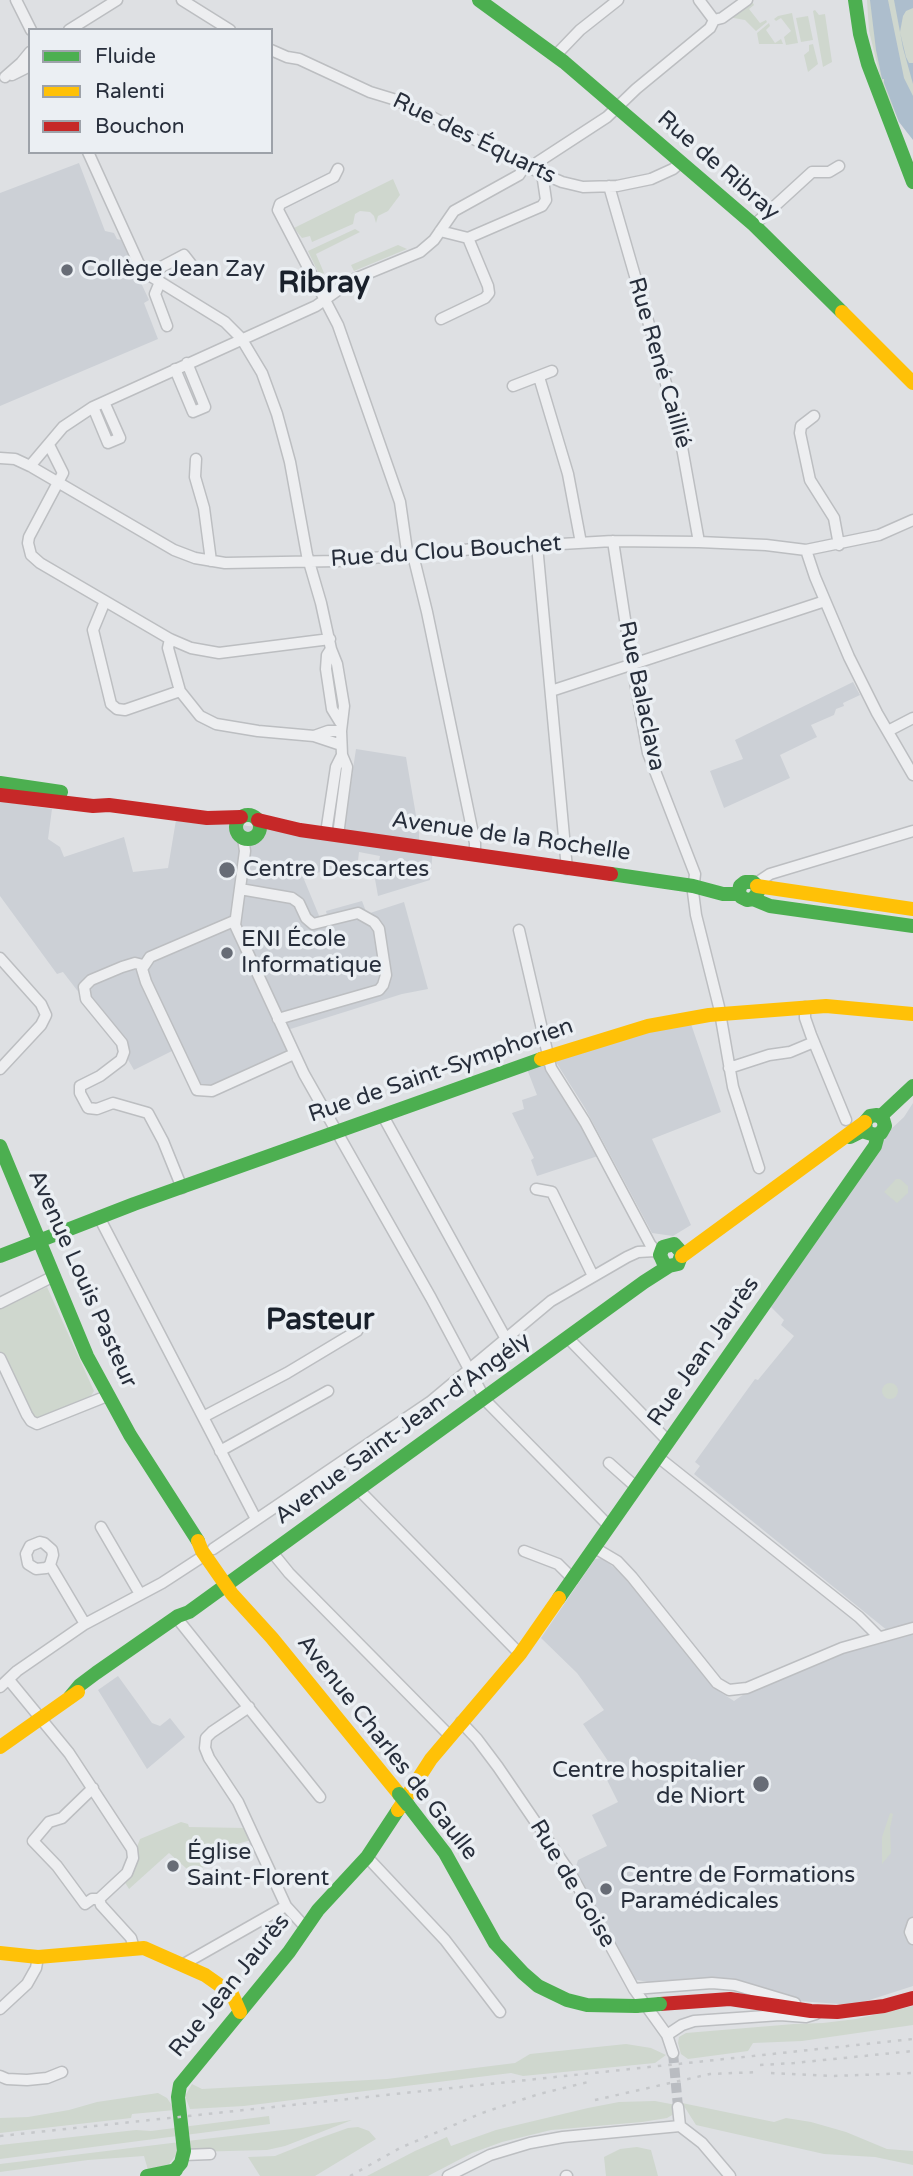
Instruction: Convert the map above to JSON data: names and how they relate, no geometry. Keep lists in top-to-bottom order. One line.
{"streets":{"main road":["Rue de Ribray","Avenue de la Rochelle","Rue de Saint-Symphorien","Avenue Louis Pasteur","Rue Jean Jaurès","Avenue Saint-Jean-d'Angély","Avenue Charles de Gaulle"],"street":["Rue des Équarts","Rue René Caillié","Rue du Clou Bouchet","Rue Balaclava","Rue de Goise"]},"crossings":[["Rue des Équarts","Rue de Ribray"],["Rue des Équarts","Rue René Caillié"],["Rue René Caillié","Rue du Clou Bouchet"],["Rue du Clou Bouchet","Rue Balaclava"],["Rue Balaclava","Avenue de la Rochelle"],["Rue Balaclava","Rue de Saint-Symphorien"],["Rue de Saint-Symphorien","Avenue Louis Pasteur"],["Avenue Louis Pasteur","Avenue Saint-Jean-d'Angély"],["Avenue Louis Pasteur","Avenue Charles de Gaulle"],["Rue Jean Jaurès","Avenue Saint-Jean-d'Angély"],["Rue Jean Jaurès","Rue de Goise"],["Avenue Saint-Jean-d'Angély","Avenue Charles de Gaulle"]],"districts":["Ribray","Pasteur"],"places":["Collège Jean Zay","Centre Descartes","ENI École Informatique","Centre hospitalier de Niort","Église Saint-Florent","Centre de Formations Paramédicales"],"legend":["Fluide","Ralenti","Bouchon"]}
